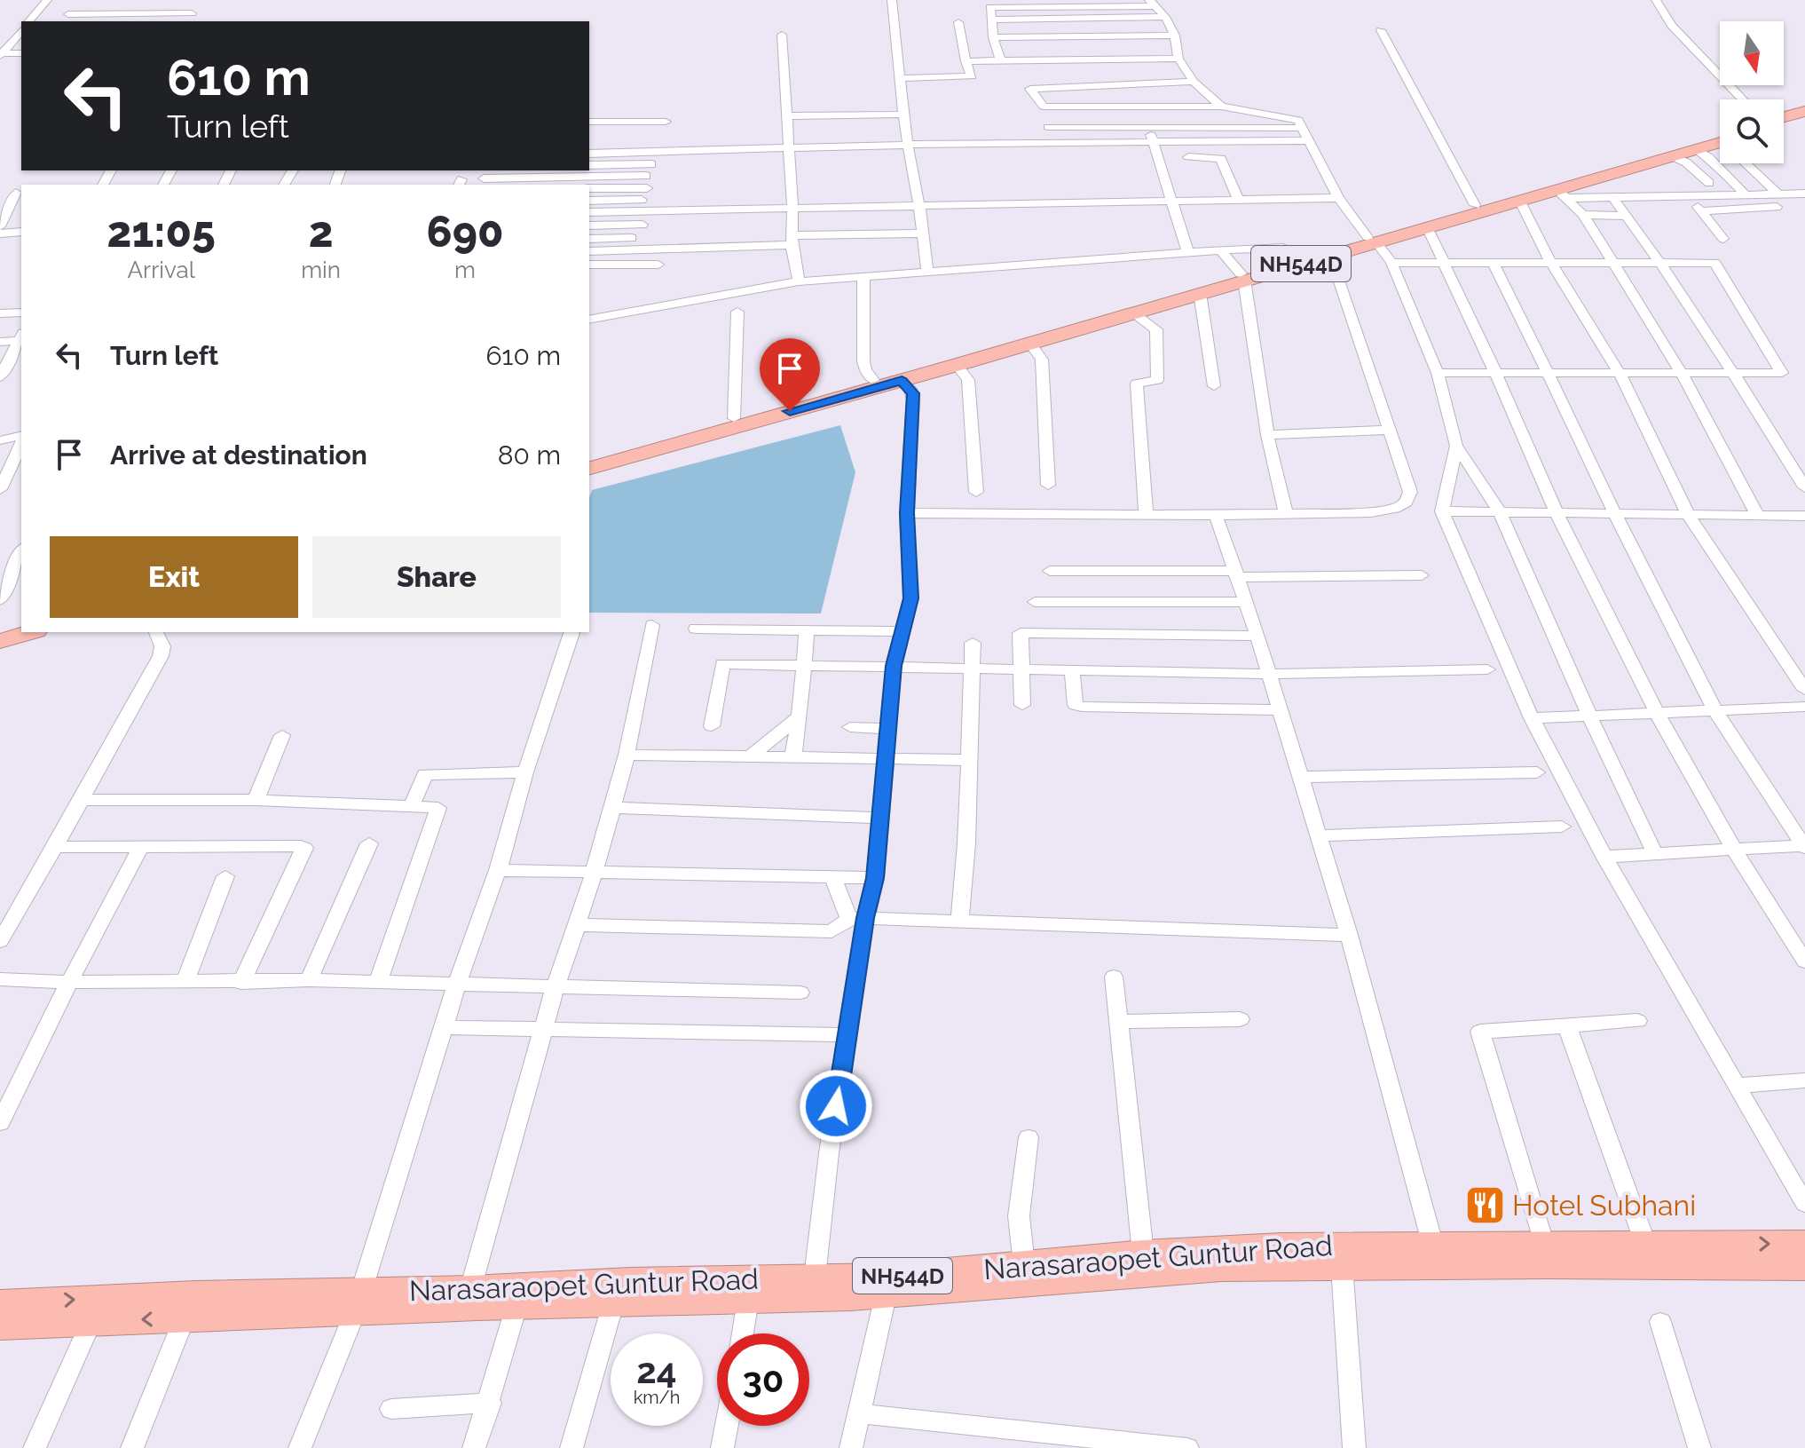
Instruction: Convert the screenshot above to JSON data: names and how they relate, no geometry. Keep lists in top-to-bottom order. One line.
{"streets":{"highway":["NH544D","Narasaraopet Guntur Road"]},"places":{"restaurant":["Hotel Subhani"]},"north":"bottom","page":{"turn":["610 m","Turn left"],"eta":["21:05","Arrival","2","min","690","m"],"list":[{"name":"Turn left","value":"610 m"},{"name":"Arrive at destination","value":"80 m"}],"buttons":["Exit","Share"],"speed":"24 km/h","limit":"30"}}
